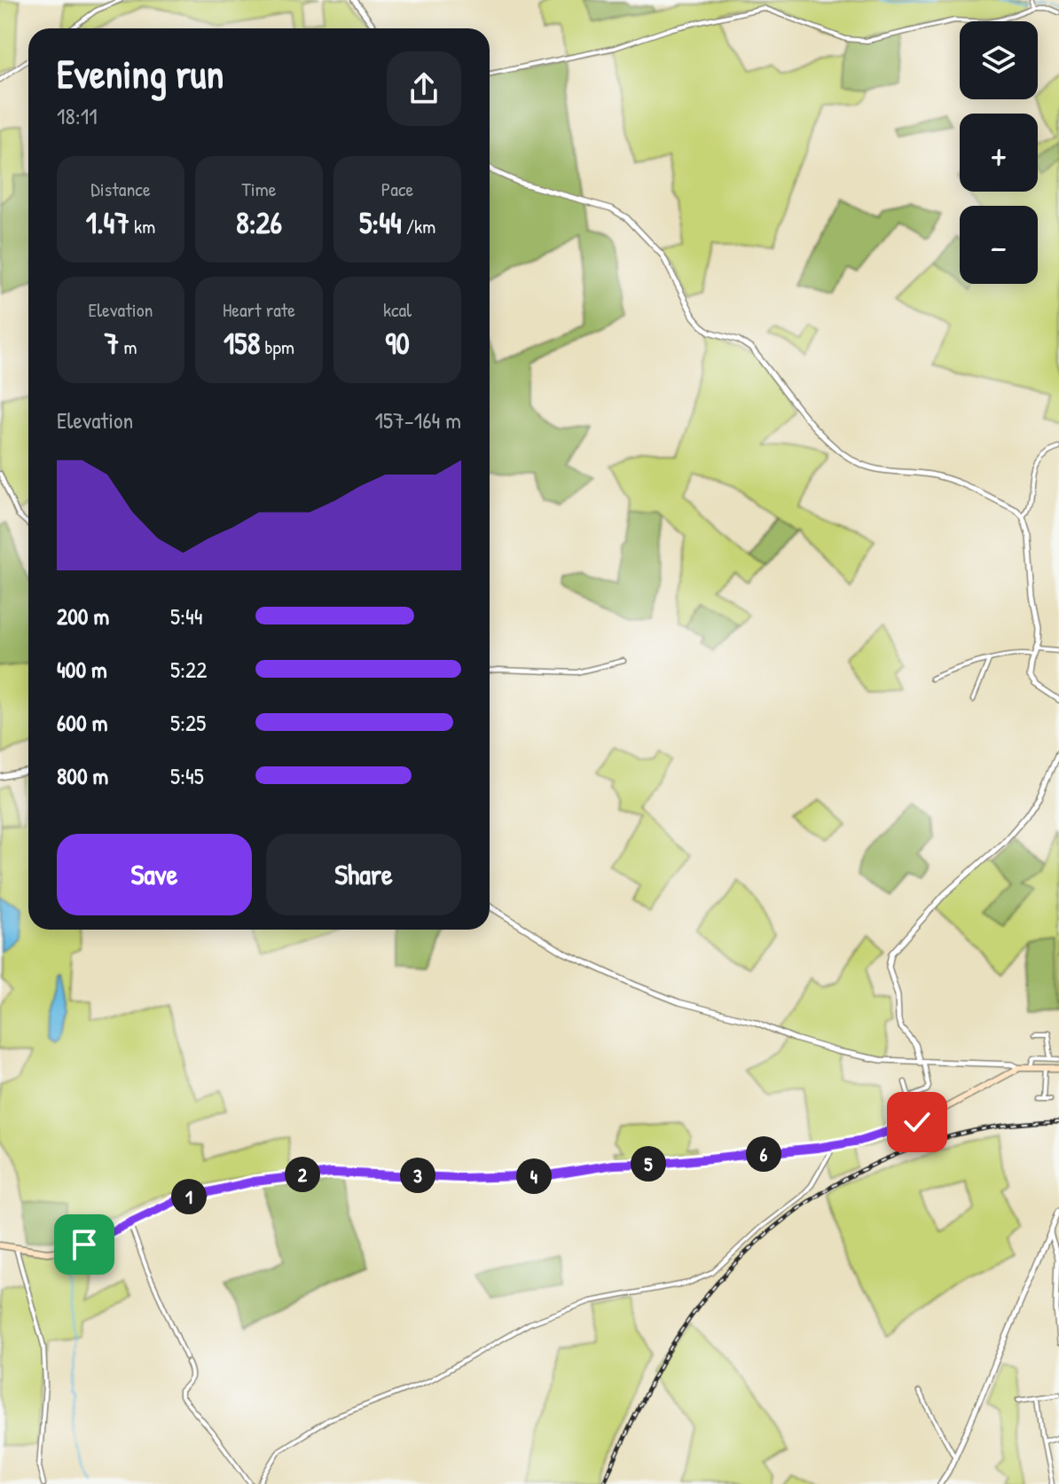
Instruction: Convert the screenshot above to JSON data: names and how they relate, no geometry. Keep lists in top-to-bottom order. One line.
{"page":{"map_buttons":["+","−"],"heading":["Evening run","18:11"],"stats":[["Distance","1.47 km"],["Time","8:26"],["Pace","5:44 /km"],["Elevation","7 m"],["Heart rate","158 bpm"],["kcal","90"]],"chart":["Elevation","157–164 m"],"list":[{"name":"200 m","note":"5:44"},{"name":"400 m","note":"5:22"},{"name":"600 m","note":"5:25"},{"name":"800 m","note":"5:45"}],"buttons":["Save","Share"],"pins":["6","5","2","3","4","1"]}}
